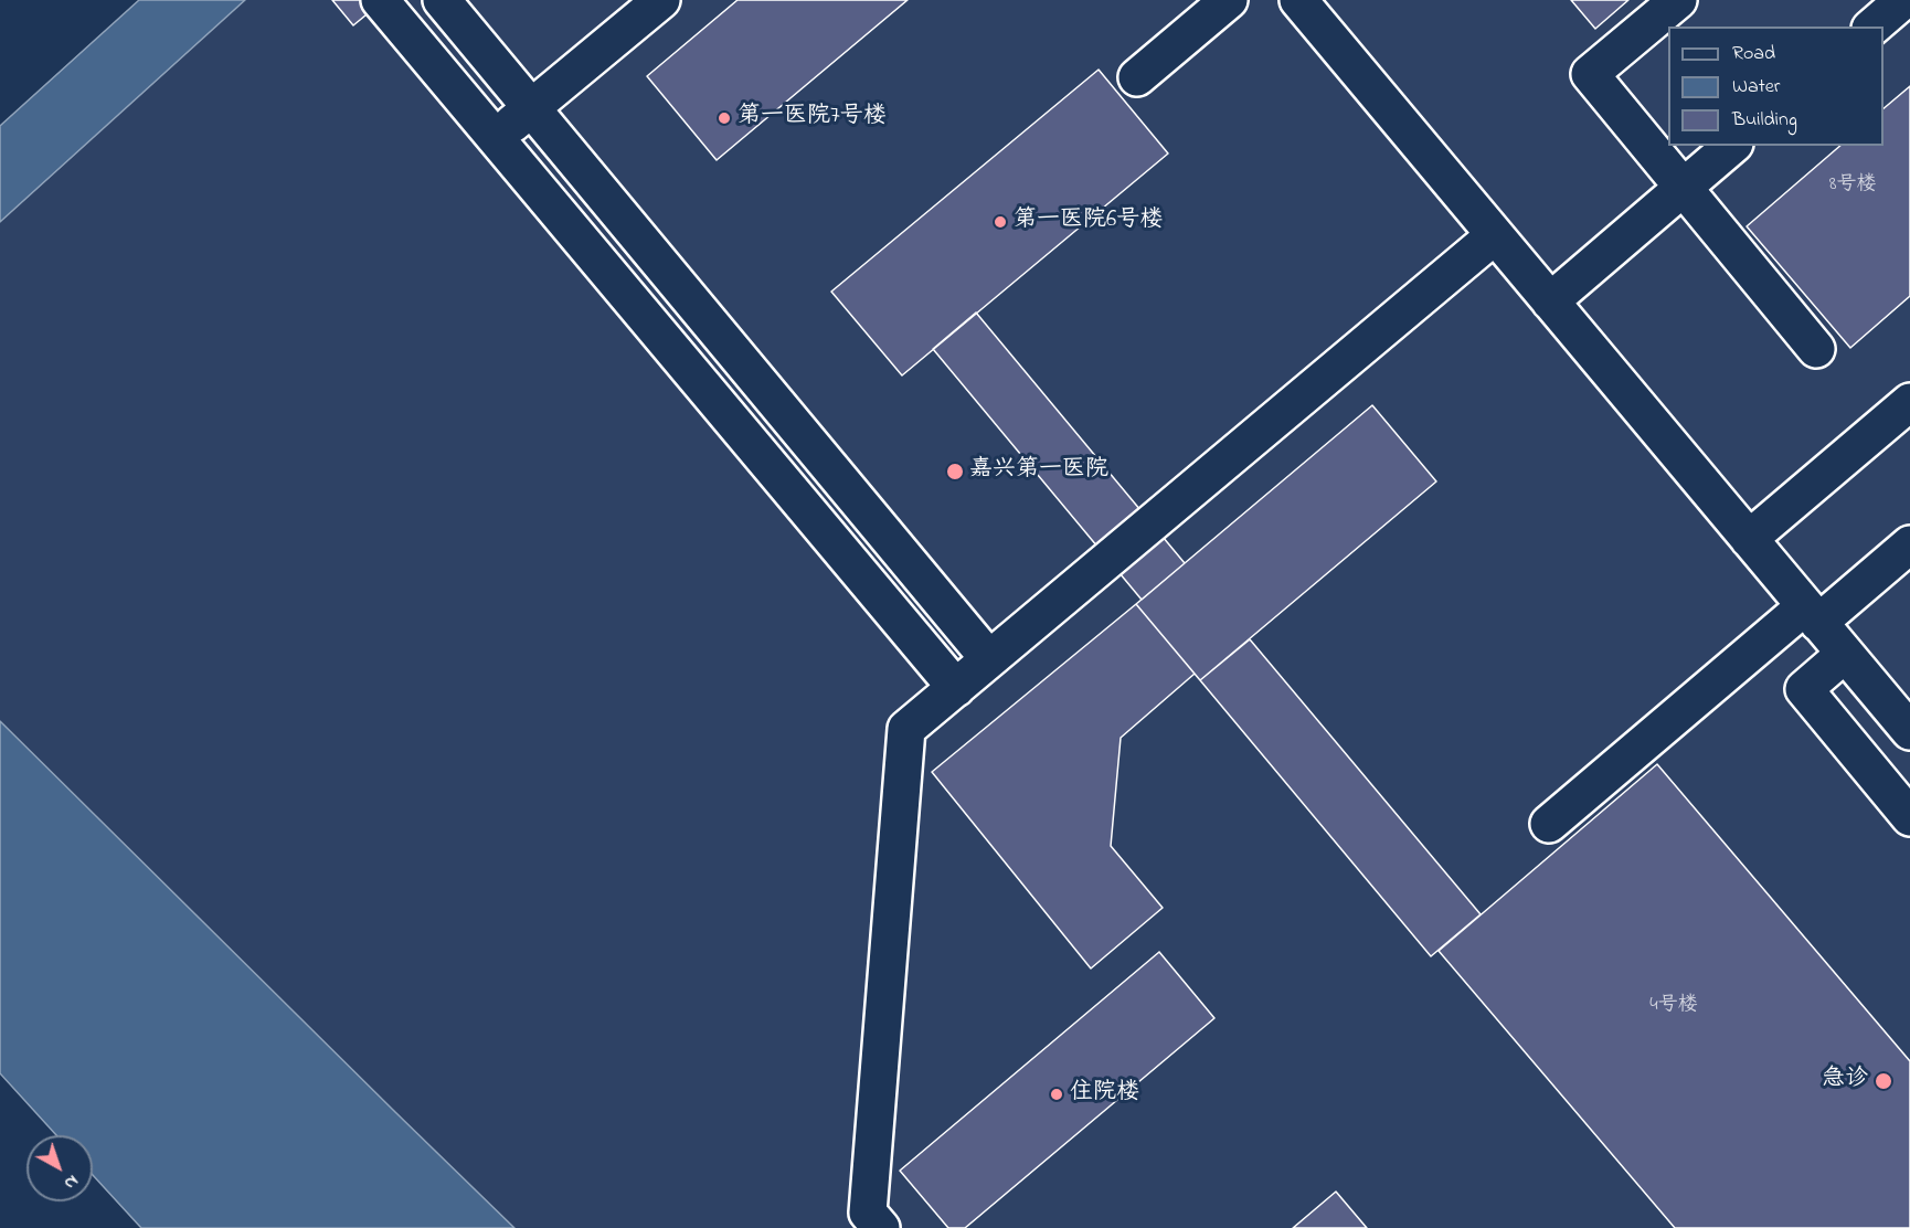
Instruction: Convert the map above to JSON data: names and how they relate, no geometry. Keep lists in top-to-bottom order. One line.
{"places":["第一医院7号楼","第一医院6号楼","嘉兴第一医院","急诊","住院楼"],"house_numbers":["8号楼","4号楼"],"legend":["Road","Water","Building"],"north":"bottom right"}
